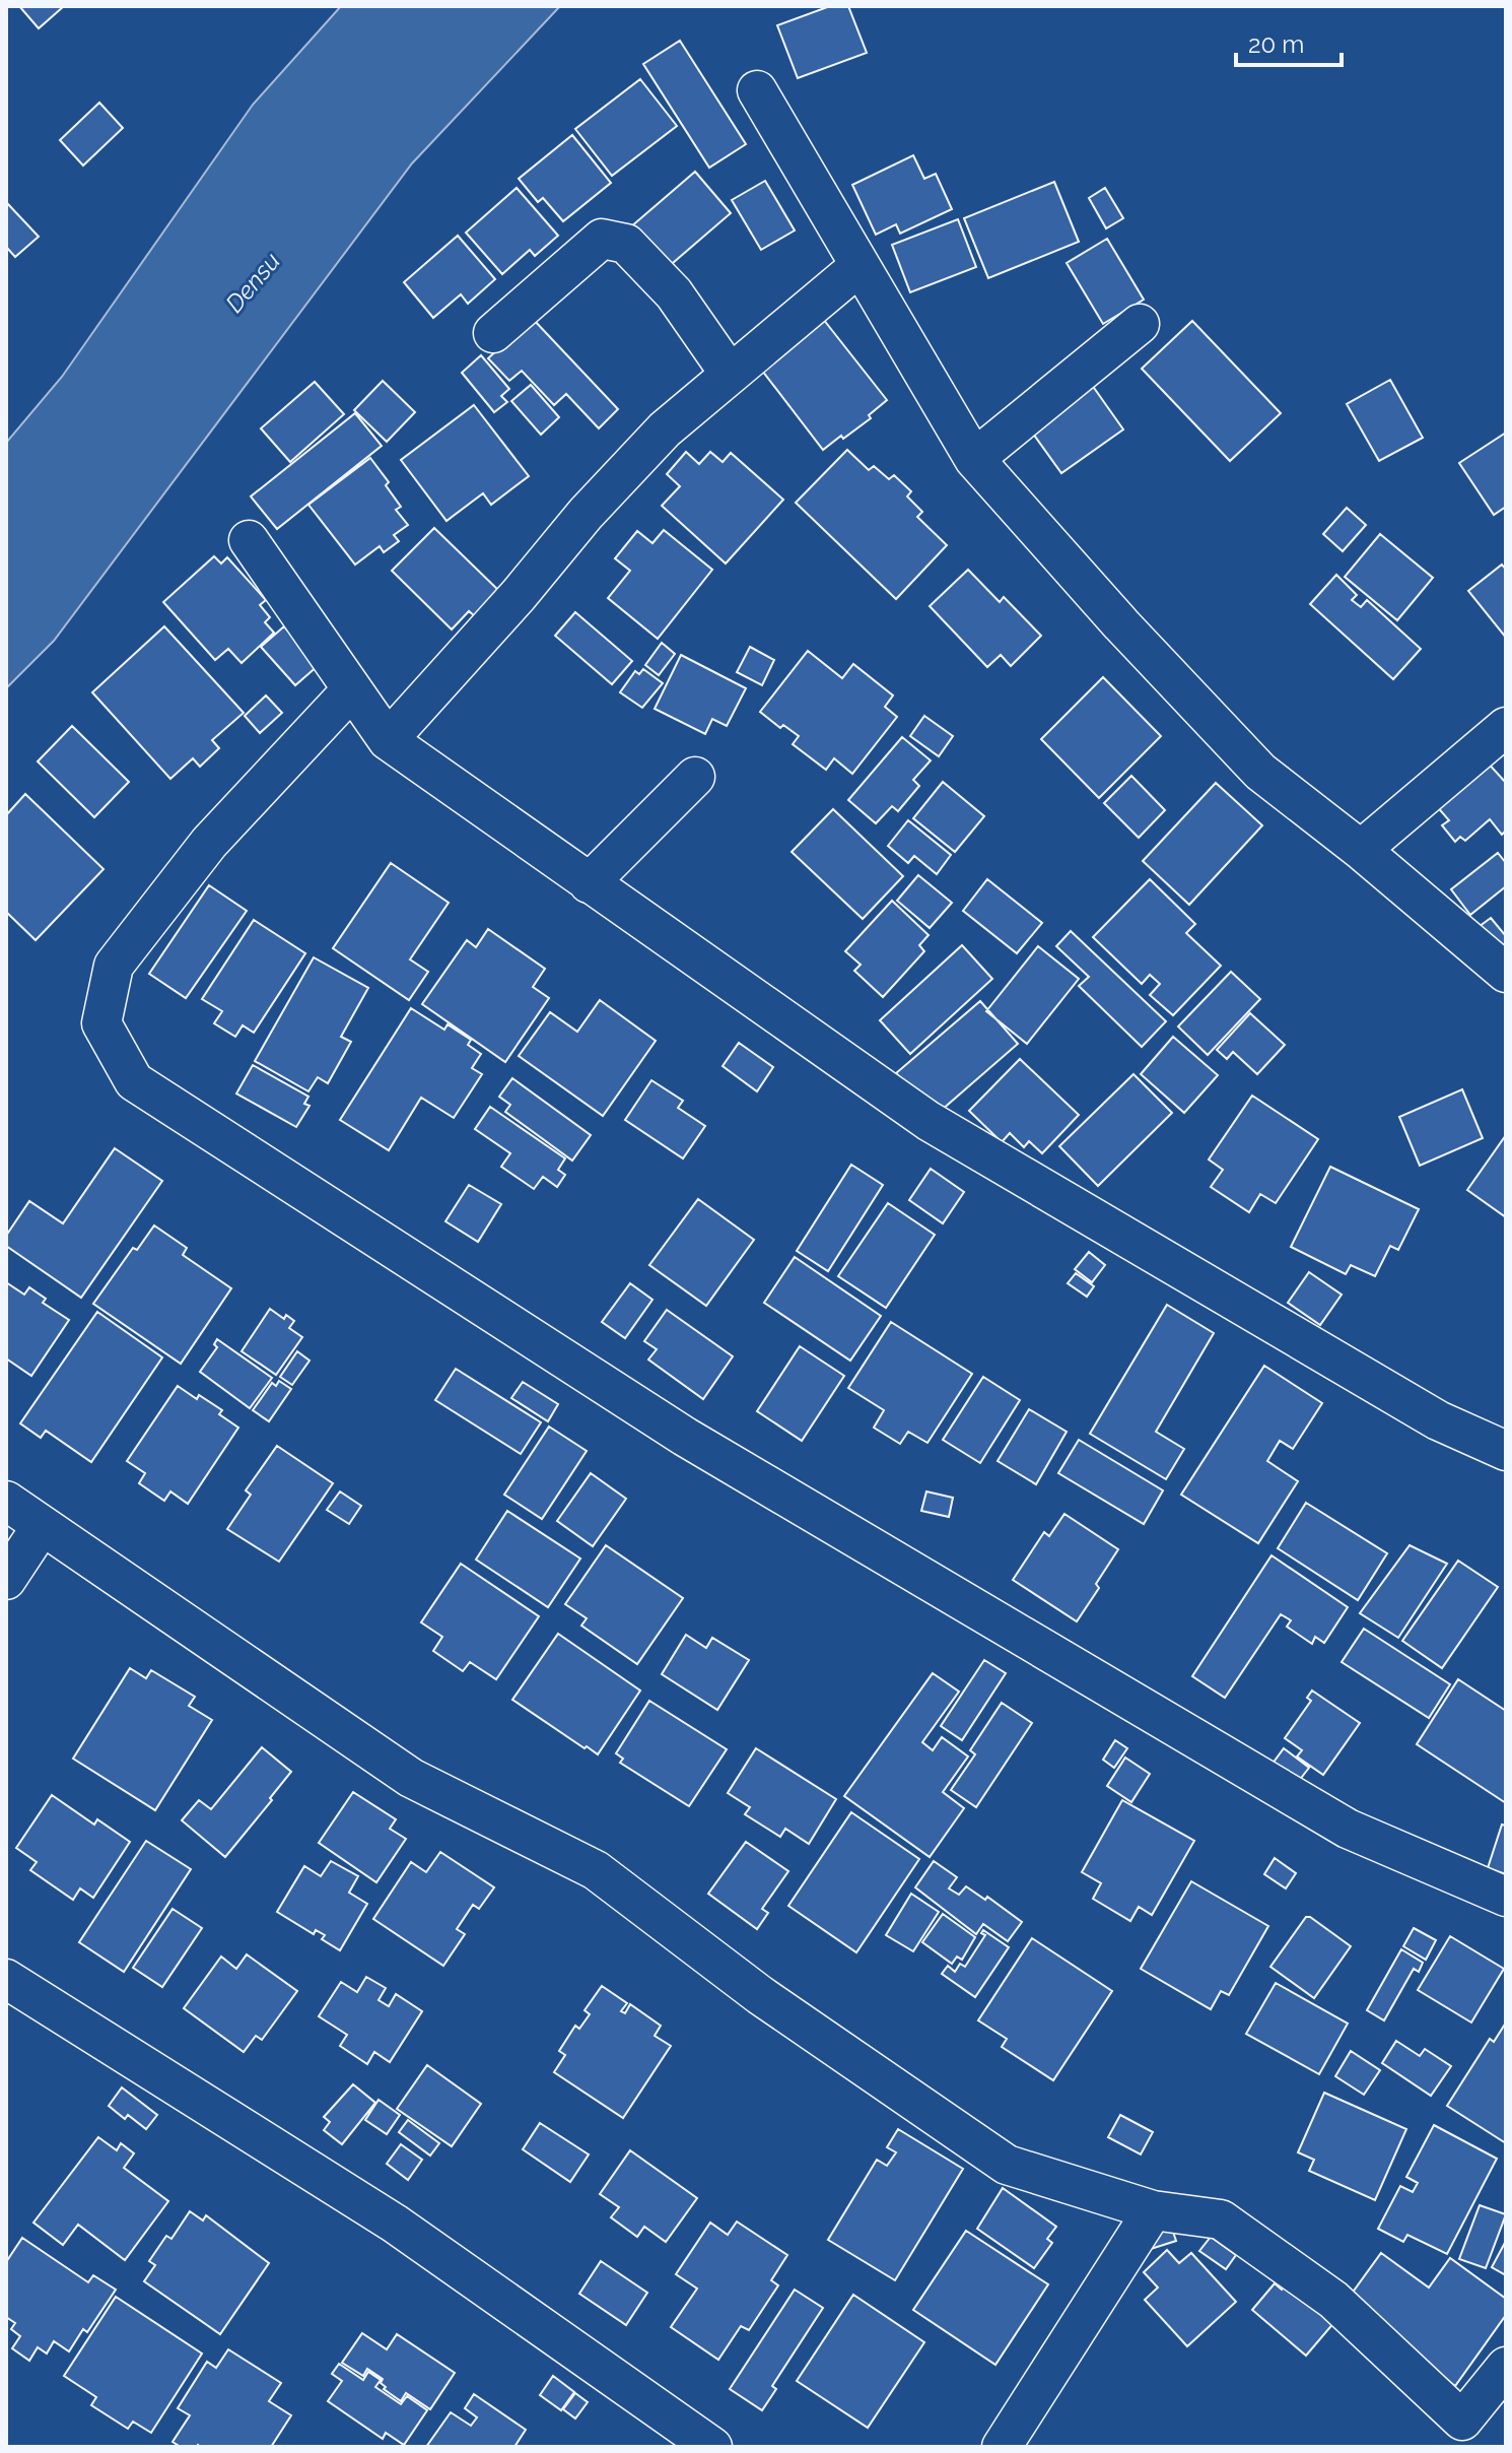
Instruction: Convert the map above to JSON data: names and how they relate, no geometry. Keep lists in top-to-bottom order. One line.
{"water":["Densu"],"scale_bar":"20 m"}
